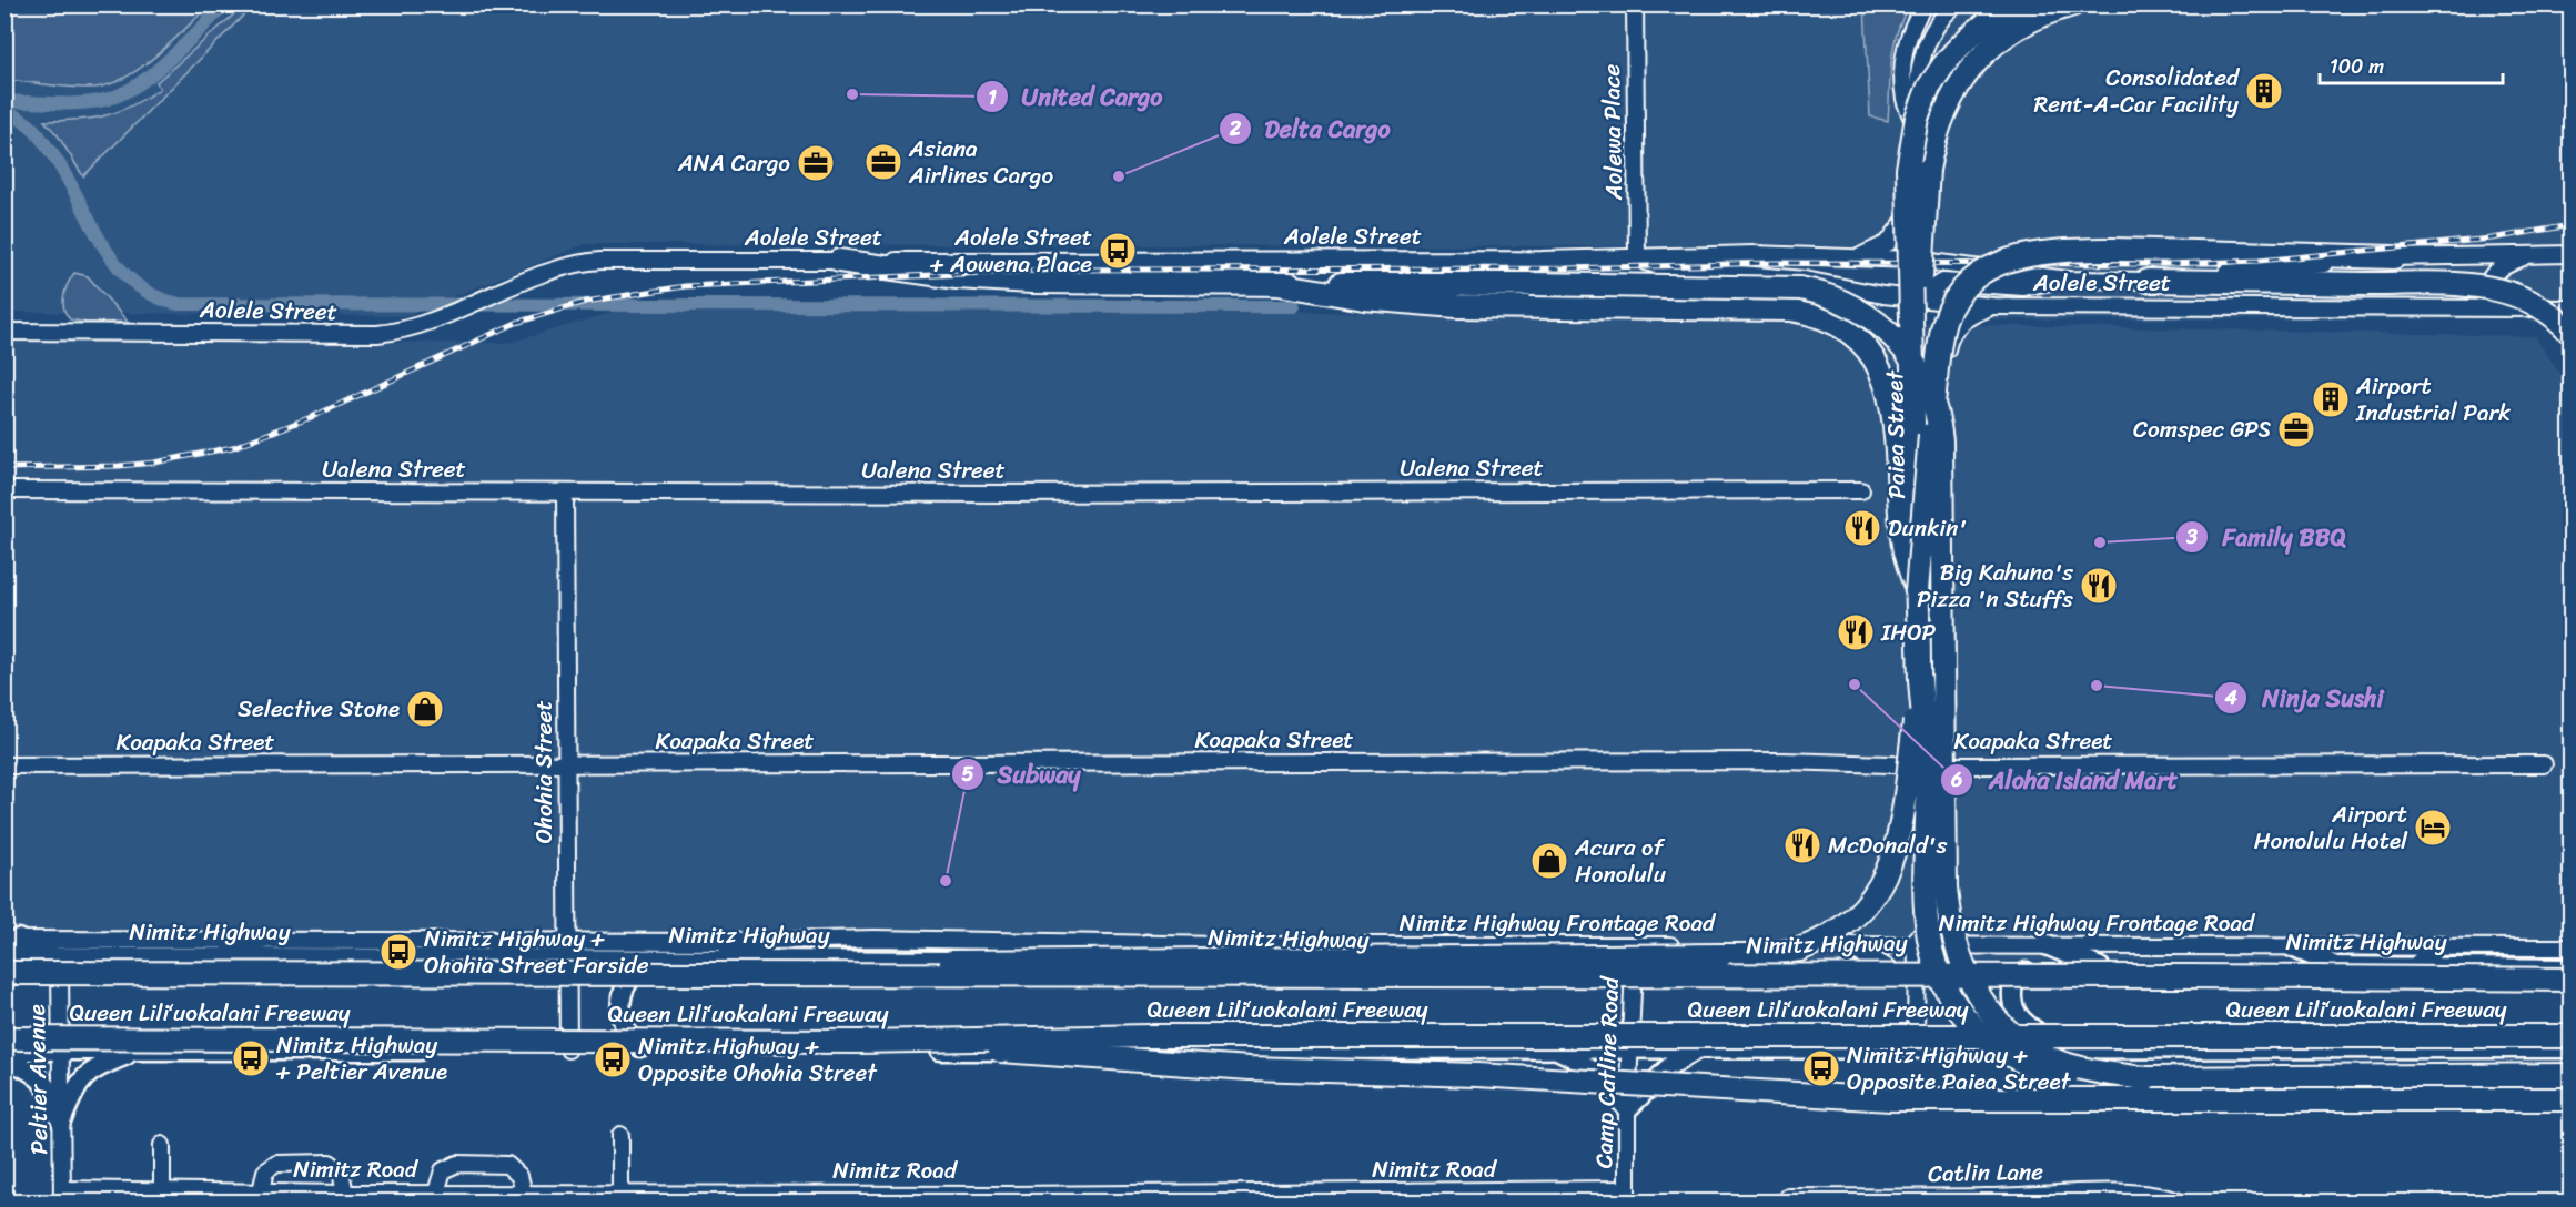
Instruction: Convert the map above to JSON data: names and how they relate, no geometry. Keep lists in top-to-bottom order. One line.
{"streets":{"highway":["Queen Liliʻuokalani Freeway"],"main road":["Nimitz Highway"],"street":["Aolewa Place","Aolele Street","Paiea Street","Ualena Street","Koapaka Street","Ohohia Street","Nimitz Highway Frontage Road","Camp Catline Road","Peltier Avenue","Nimitz Road","Catlin Lane"]},"crossings":[["Aolewa Place","Aolele Street"],["Aolele Street","Paiea Street"],["Paiea Street","Koapaka Street"],["Paiea Street","Nimitz Highway Frontage Road"],["Paiea Street","Nimitz Highway"],["Ualena Street","Ohohia Street"],["Koapaka Street","Ohohia Street"],["Ohohia Street","Nimitz Highway Frontage Road"],["Ohohia Street","Nimitz Highway"],["Nimitz Highway Frontage Road","Nimitz Highway"],["Nimitz Highway Frontage Road","Camp Catline Road"],["Nimitz Highway","Camp Catline Road"],["Nimitz Highway","Peltier Avenue"],["Camp Catline Road","Nimitz Road"],["Peltier Avenue","Nimitz Road"]],"places":{"building":["Consolidated Rent-A-Car Facility","Airport Industrial Park"],"other":["United Cargo","Delta Cargo","Family BBQ","Aloha Island Mart","Ninja Sushi","Subway"],"office":["Asiana Airlines Cargo","ANA Cargo","Comspec GPS"],"bus stop":["Aolele Street + Aowena Place","Nimitz Highway + Ohohia Street Farside","Nimitz Highway + Peltier Avenue","Nimitz Highway + Opposite Ohohia Street","Nimitz Highway + Opposite Paiea Street"],"restaurant":["Dunkin'","Big Kahuna's Pizza 'n Stuffs","IHOP","McDonald's"],"shop":["Selective Stone","Acura of Honolulu"],"hotel":["Airport Honolulu Hotel"]},"scale_bar":"100 m"}
